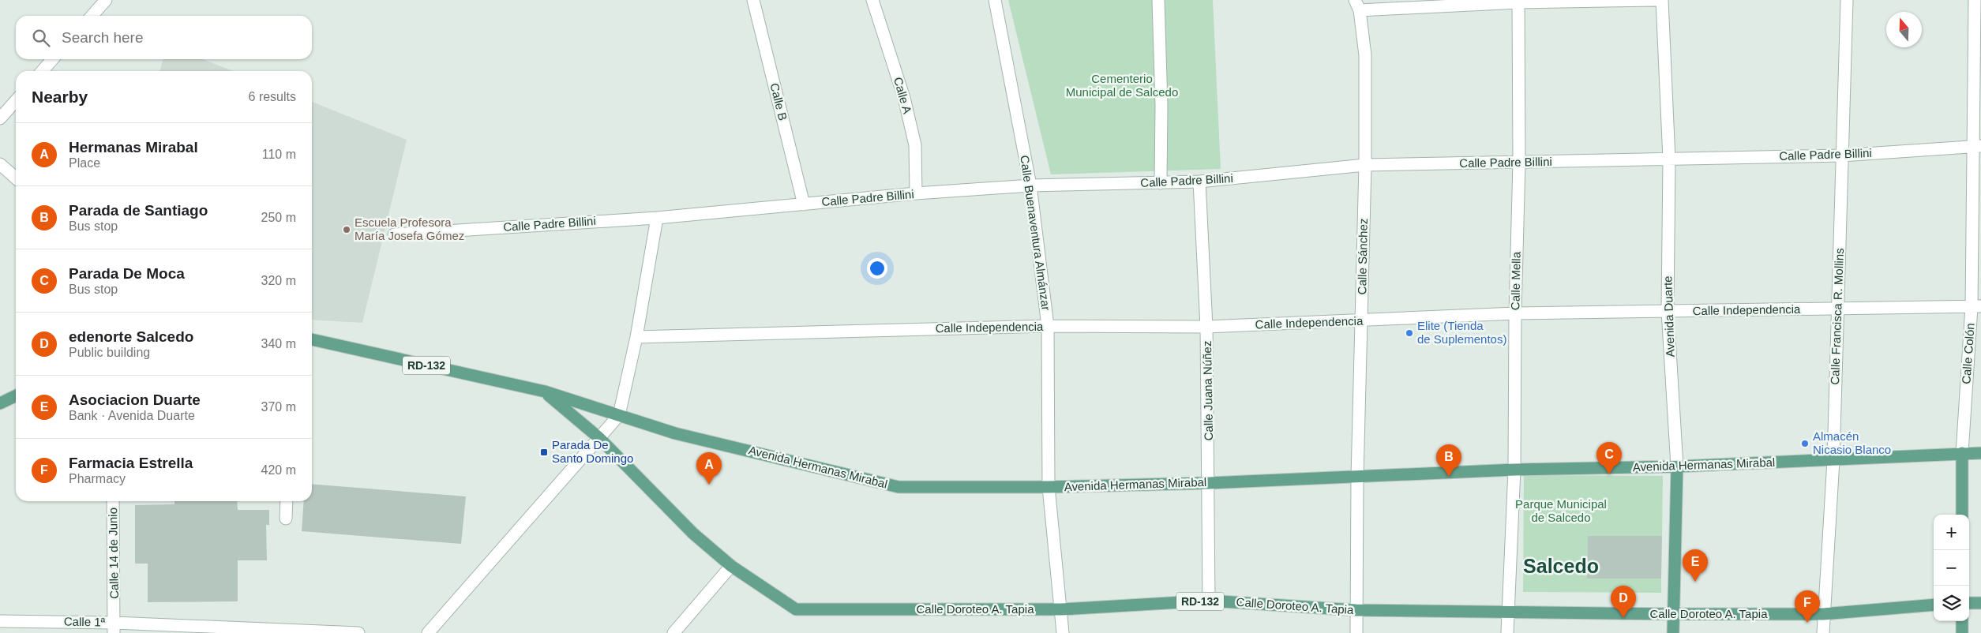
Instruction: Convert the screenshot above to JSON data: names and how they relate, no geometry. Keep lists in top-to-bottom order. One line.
{"streets":{"main road":["Avenida Duarte","Calle Colón","RD-132","Avenida Hermanas Mirabal","Calle Doroteo A. Tapia"],"street":["Calle A","Calle B","Calle Padre Billini","Calle Buenaventura Almánzar","Calle Sánchez","Calle Mella","Calle Independencia","Calle Francisca R. Mollins","Calle Juana Núñez","Calle 14 de Junio","Calle 1ª"]},"crossings":[["Calle A","Calle Padre Billini"],["Calle B","Calle Padre Billini"],["Calle Padre Billini","Calle Buenaventura Almánzar"],["Calle Padre Billini","Calle Sánchez"],["Calle Padre Billini","Calle Mella"],["Calle Padre Billini","Avenida Duarte"],["Calle Padre Billini","Calle Francisca R. Mollins"],["Calle Padre Billini","Calle Colón"],["Calle Padre Billini","Calle Juana Núñez"],["Calle Buenaventura Almánzar","Calle Independencia"],["Calle Buenaventura Almánzar","Avenida Hermanas Mirabal"],["Calle Buenaventura Almánzar","Calle Doroteo A. Tapia"],["Calle Sánchez","Calle Independencia"],["Calle Sánchez","Avenida Hermanas Mirabal"],["Calle Sánchez","Calle Doroteo A. Tapia"],["Calle Mella","Calle Independencia"],["Calle Mella","Avenida Hermanas Mirabal"],["Calle Mella","Calle Doroteo A. Tapia"],["Calle Independencia","Avenida Duarte"],["Calle Independencia","Calle Francisca R. Mollins"],["Calle Independencia","Calle Colón"],["Calle Independencia","Calle Juana Núñez"],["Avenida Duarte","Avenida Hermanas Mirabal"],["Avenida Duarte","Calle Doroteo A. Tapia"],["Calle Francisca R. Mollins","Avenida Hermanas Mirabal"],["Calle Francisca R. Mollins","Calle Doroteo A. Tapia"],["Calle Colón","Avenida Hermanas Mirabal"],["Calle Juana Núñez","Avenida Hermanas Mirabal"],["Calle Juana Núñez","Calle Doroteo A. Tapia"],["Avenida Hermanas Mirabal","Calle Doroteo A. Tapia"],["Calle 14 de Junio","Calle 1ª"]],"districts":["Salcedo"],"parks":["Cementerio Municipal de Salcedo","Parque Municipal de Salcedo"],"places":{"other":["Escuela Profesora María Josefa Gómez","Elite (Tienda de Suplementos)","Almacén Nicasio Blanco"],"transit":["Parada De Santo Domingo"]},"north":"top","page":{"search":"Search here","heading":["Nearby","6 results"],"list":[{"mark":"A","name":"Hermanas Mirabal","note":"Place","value":"110 m"},{"mark":"B","name":"Parada de Santiago","note":"Bus stop","value":"250 m"},{"mark":"C","name":"Parada De Moca","note":"Bus stop","value":"320 m"},{"mark":"D","name":"edenorte Salcedo","note":"Public building","value":"340 m"},{"mark":"E","name":"Asociacion Duarte","note":"Bank · Avenida Duarte","value":"370 m"},{"mark":"F","name":"Farmacia Estrella","note":"Pharmacy","value":"420 m"}],"pins":["C","B","A","E","D","F"],"map_buttons":["+","−"]}}
